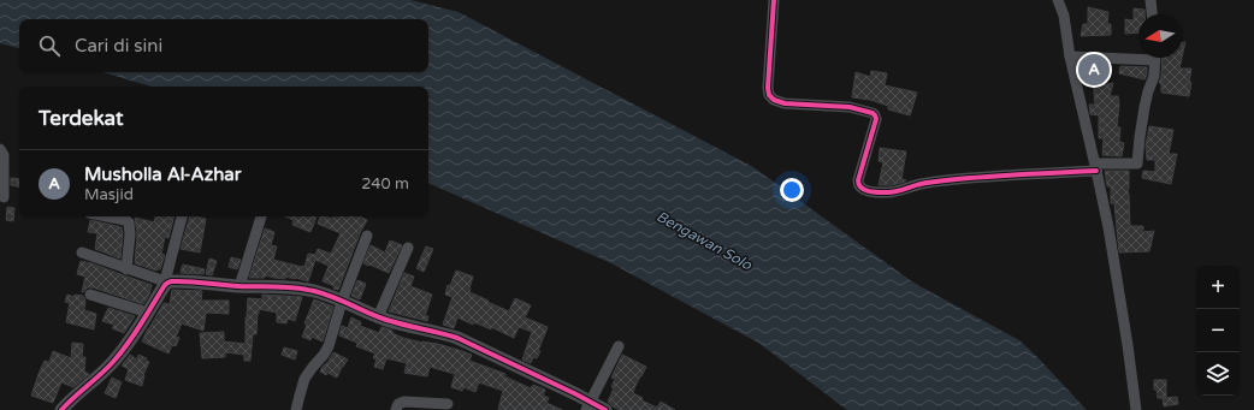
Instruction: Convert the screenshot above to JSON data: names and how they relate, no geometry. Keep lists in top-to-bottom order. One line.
{"water":["Bengawan Solo"],"north":"left","page":{"search":"Cari di sini","pins":"A","heading":"Terdekat","list":[{"mark":"A","name":"Musholla Al-Azhar","note":"Masjid","value":"240 m"}],"map_buttons":["+","−"]}}
